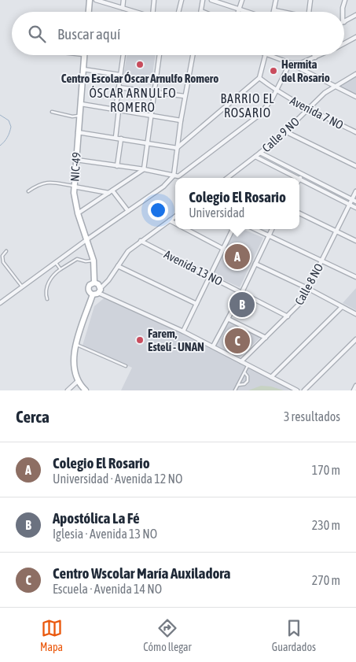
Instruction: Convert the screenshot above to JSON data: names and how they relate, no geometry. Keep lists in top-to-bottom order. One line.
{"streets":{"street":["Avenida 7 NO","Calle 9 NO","NIC-49","Avenida 13 NO","Calle 8 NO"]},"crossings":[["Avenida 7 NO","Calle 9 NO"],["Avenida 13 NO","Calle 8 NO"]],"districts":["ÓSCAR ARNULFO ROMERO","BARRIO EL ROSARIO"],"places":["Centro Escolar Óscar Arnulfo Romero","Hermita del Rosario","Farem, Estelí - UNAN"],"page":{"search":"Buscar aquí","popup":["Colegio El Rosario","Universidad"],"pins":["A","B","C"],"heading":["Cerca","3 resultados"],"list":[{"mark":"A","name":"Colegio El Rosario","note":"Universidad · Avenida 12 NO","value":"170 m"},{"mark":"B","name":"Apostólica La Fé","note":"Iglesia · Avenida 13 NO","value":"230 m"},{"mark":"C","name":"Centro Wscolar María Auxiladora","note":"Escuela · Avenida 14 NO","value":"270 m"}],"nav":["Mapa","Cómo llegar","Guardados"]}}
